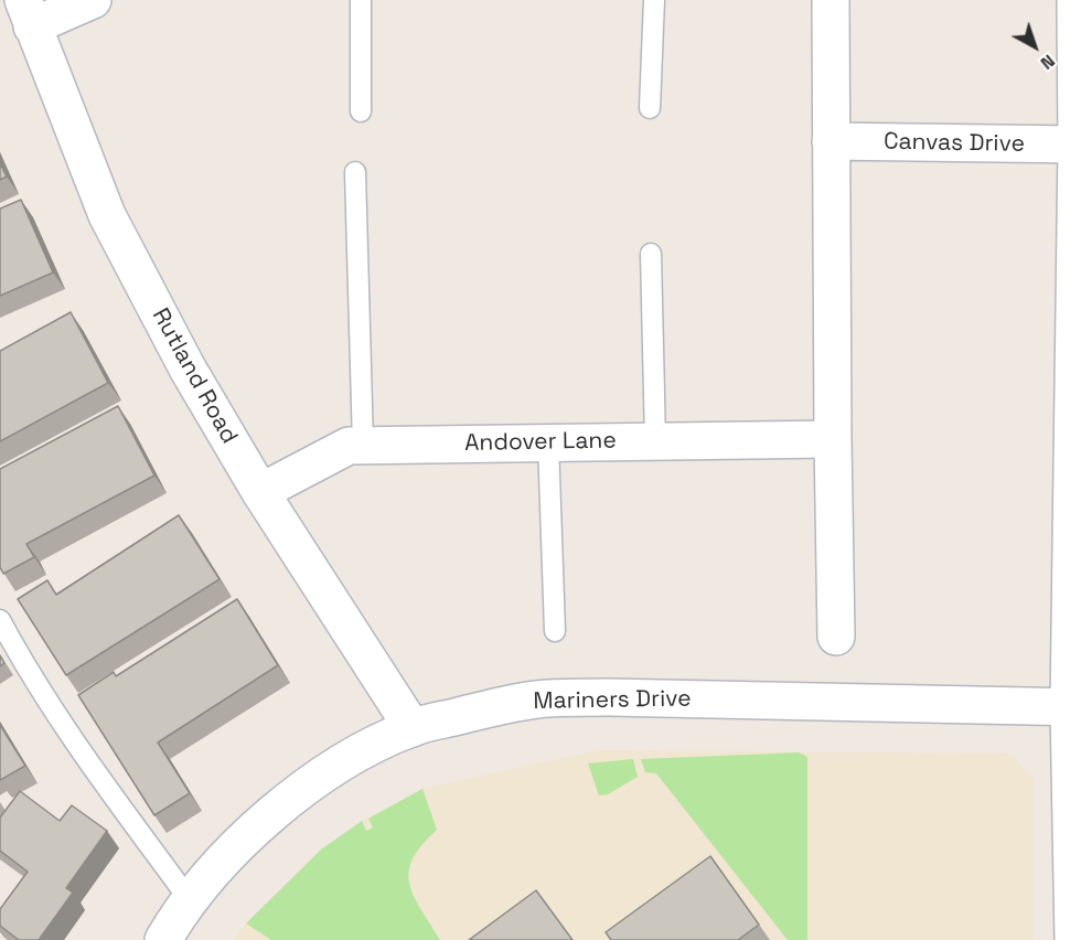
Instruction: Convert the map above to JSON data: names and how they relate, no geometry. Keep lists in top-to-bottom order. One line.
{"streets":{"street":["Canvas Drive","Rutland Road","Andover Lane","Mariners Drive"]},"crossings":[["Rutland Road","Andover Lane"],["Rutland Road","Mariners Drive"]],"north":"bottom right"}
